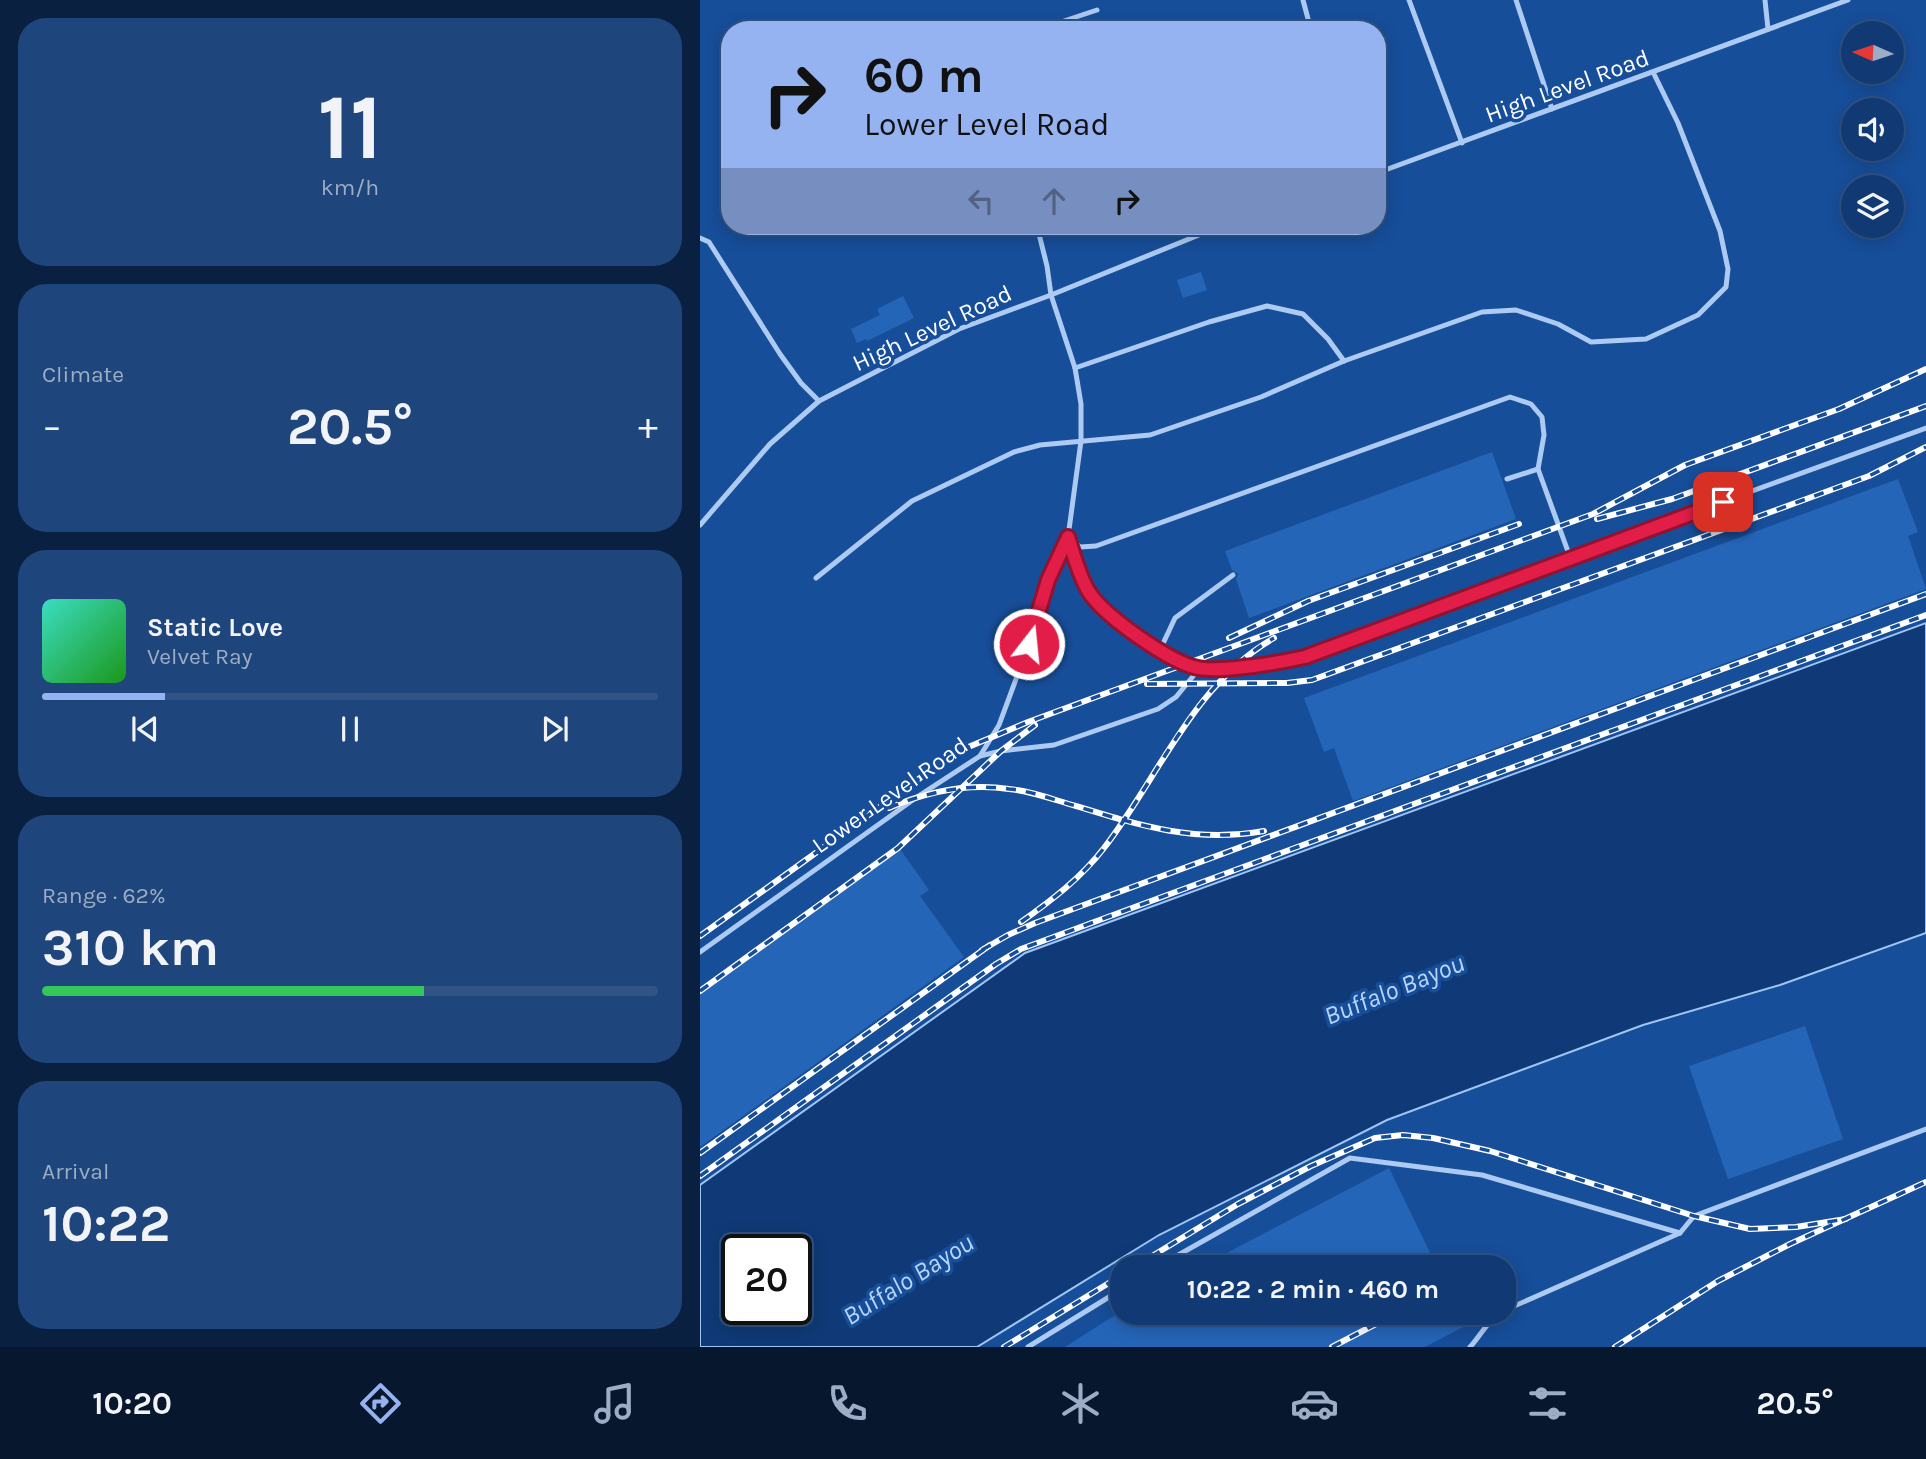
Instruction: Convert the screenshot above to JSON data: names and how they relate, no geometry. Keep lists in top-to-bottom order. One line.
{"streets":{"lane":["High Level Road","Lower Level Road"]},"water":["Buffalo Bayou"],"north":"left","page":{"tile":[["11","km/h"],"Climate",["Range · 62%","310 km"],["Arrival","10:22"]],"turn":["60 m","Lower Level Road"],"heat":["−","20.5°","+"],"song":["Static Love","Velvet Ray"],"limit":"20","trip":"10:22 · 2 min · 460 m","tabs":["10:20","20.5°"]}}
